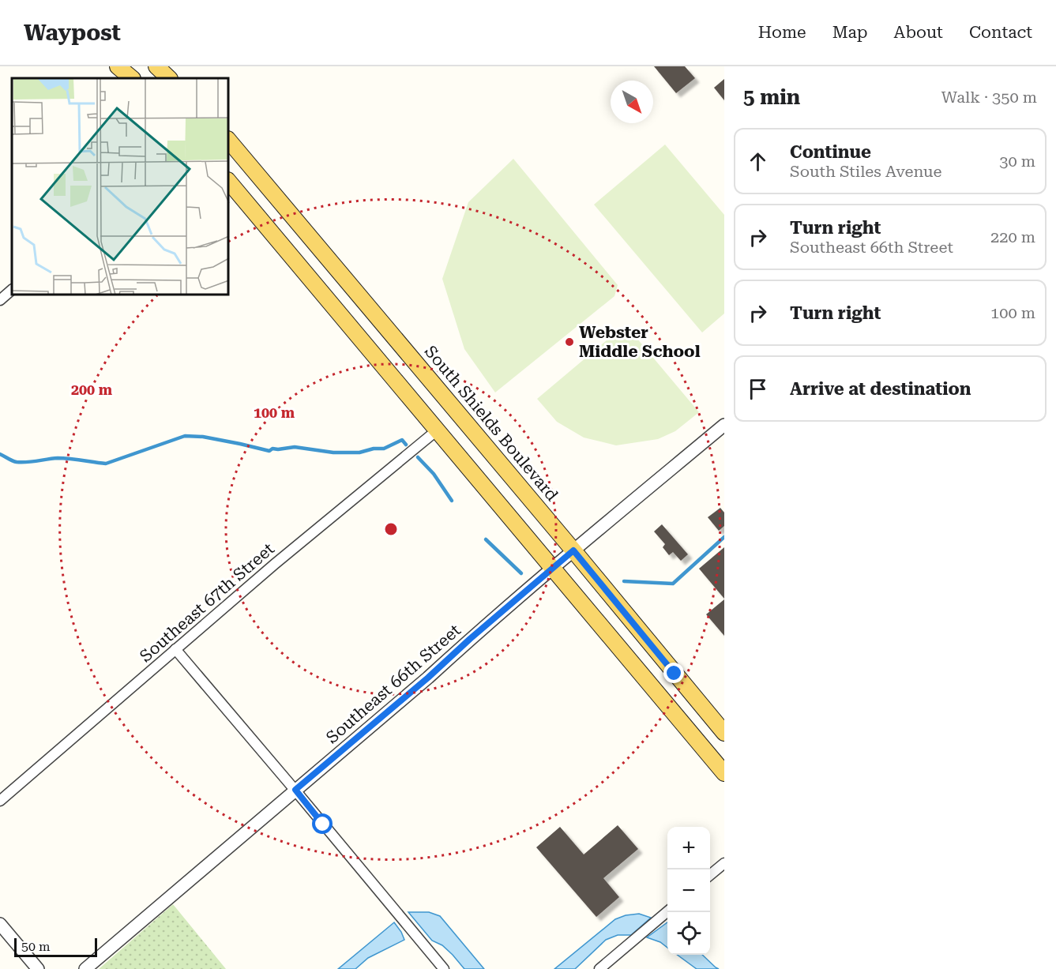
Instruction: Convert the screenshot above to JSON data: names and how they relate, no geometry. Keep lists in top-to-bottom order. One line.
{"streets":{"main road":["South Shields Boulevard"],"street":["Southeast 67th Street","Southeast 66th Street"]},"crossings":[["South Shields Boulevard","Southeast 66th Street"]],"places":["Webster Middle School"],"scale_bar":"50 m","north":"bottom right","page":{"header":"Waypost","nav":["Home","Map","About","Contact"],"heading":["5 min","Walk · 350 m"],"list":[["Continue","South Stiles Avenue","30 m"],["Turn right","Southeast 66th Street","220 m"],["Turn right","100 m"],"Arrive at destination"],"map_buttons":["+","−"],"scale":"50 m"},"rings":["200 m","100 m"]}
